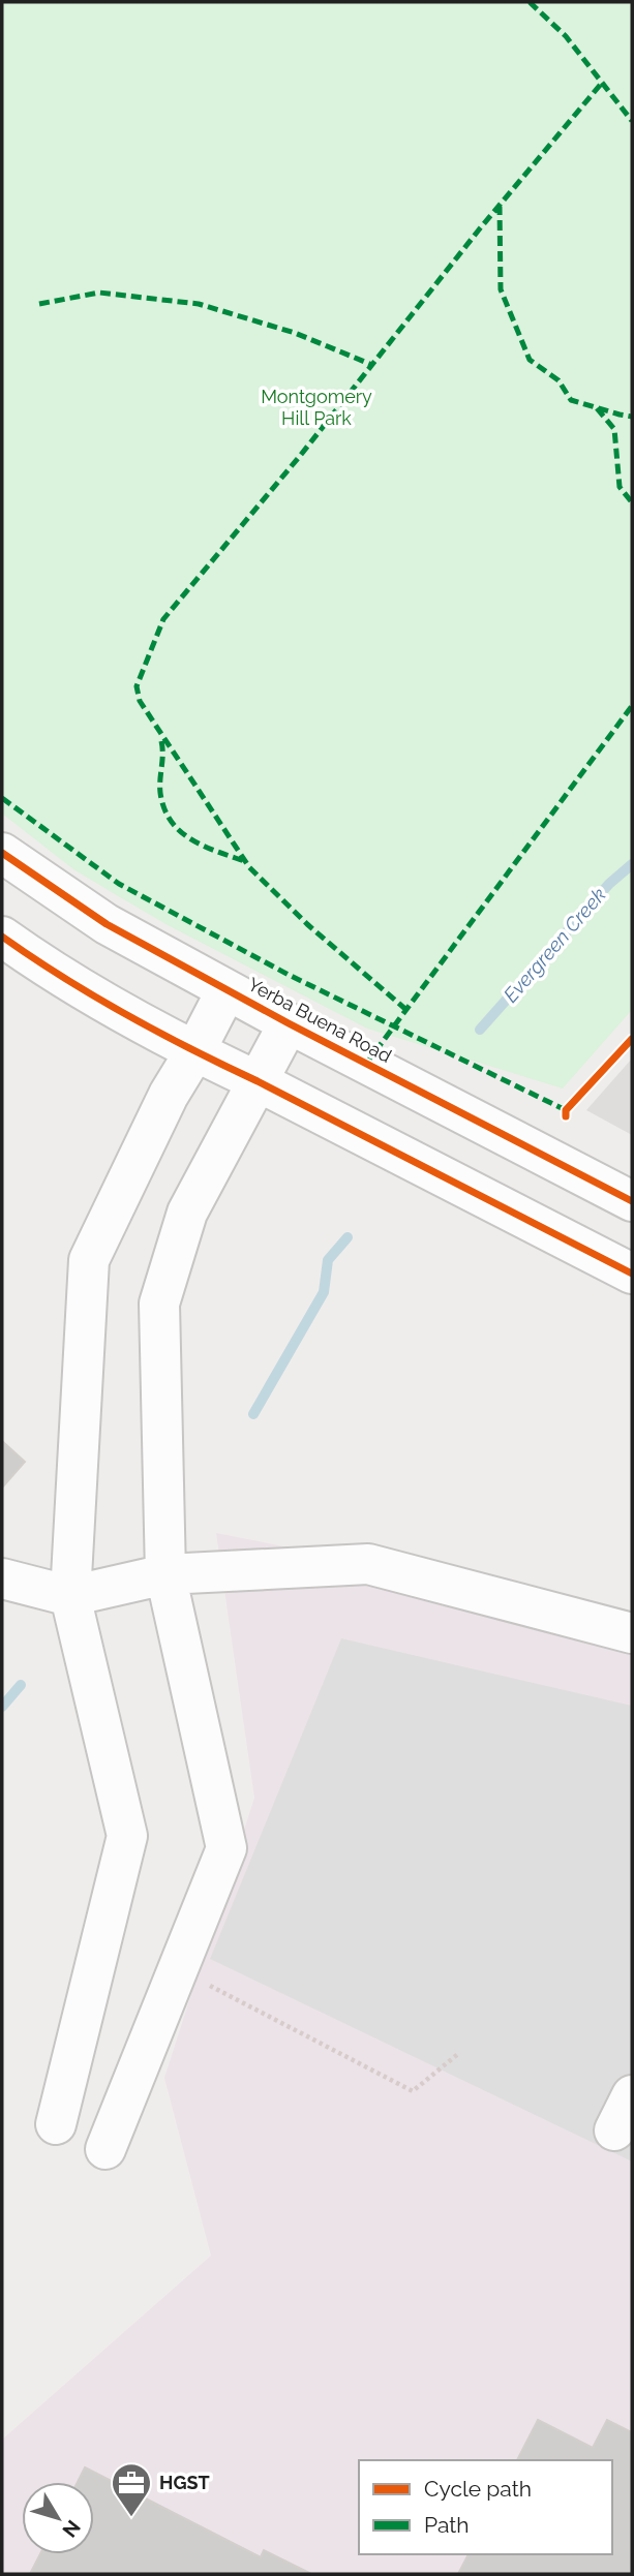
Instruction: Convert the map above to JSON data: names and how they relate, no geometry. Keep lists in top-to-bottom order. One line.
{"streets":{"street":["Yerba Buena Road"]},"water":["Evergreen Creek"],"parks":["Montgomery Hill Park"],"places":{"office":["HGST"]},"legend":["Cycle path","Path"],"north":"bottom right"}
